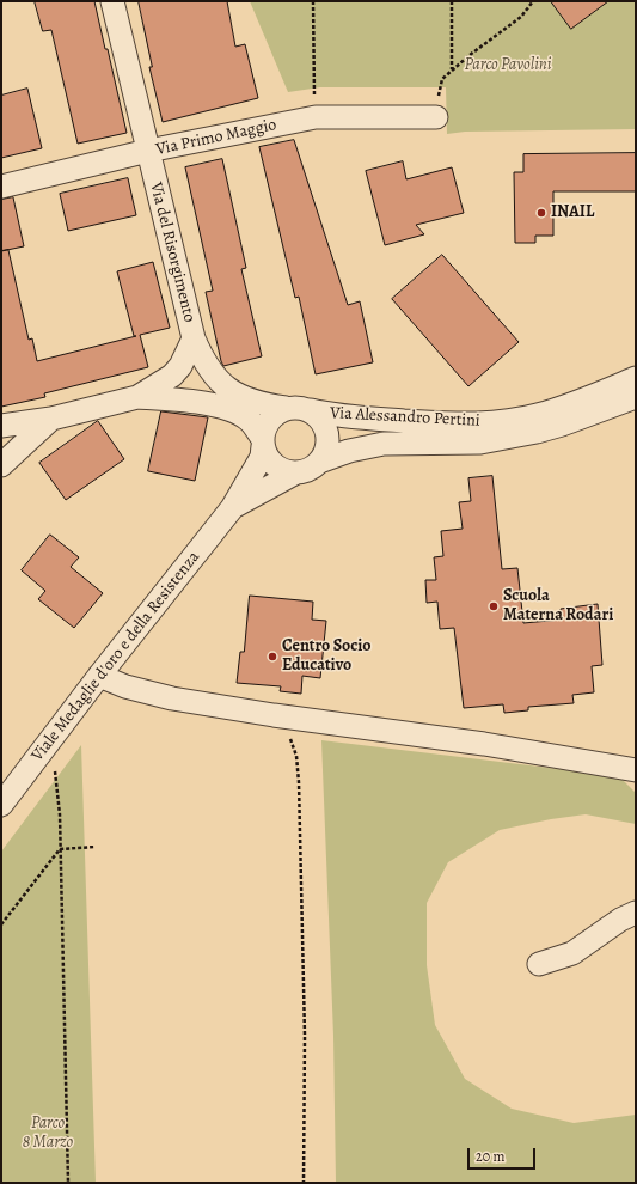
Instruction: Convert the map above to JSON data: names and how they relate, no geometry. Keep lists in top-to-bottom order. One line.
{"streets":{"street":["Via Primo Maggio","Via del Risorgimento","Via Alessandro Pertini","Viale Medaglie d'oro e della Resistenza"]},"crossings":[["Via Primo Maggio","Via del Risorgimento"],["Via Alessandro Pertini","Viale Medaglie d'oro e della Resistenza"]],"parks":["Parco Pavolini","Parco 8 Marzo"],"places":["INAIL","Scuola Materna Rodari","Centro Socio Educativo"],"scale_bar":"20 m"}
